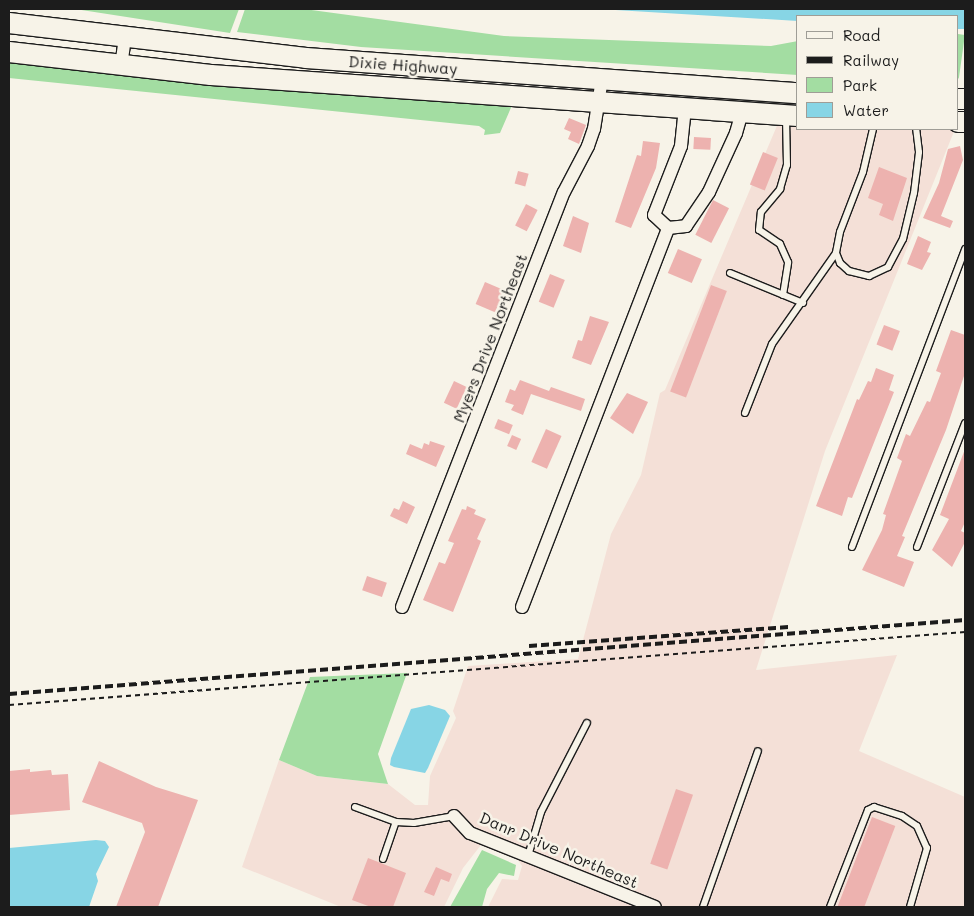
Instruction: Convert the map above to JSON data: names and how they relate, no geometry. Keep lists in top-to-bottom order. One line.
{"streets":{"main road":["Dixie Highway"],"street":["Myers Drive Northeast","Danr Drive Northeast"]},"crossings":[["Dixie Highway","Myers Drive Northeast"]],"legend":["Road","Railway","Park","Water"]}
